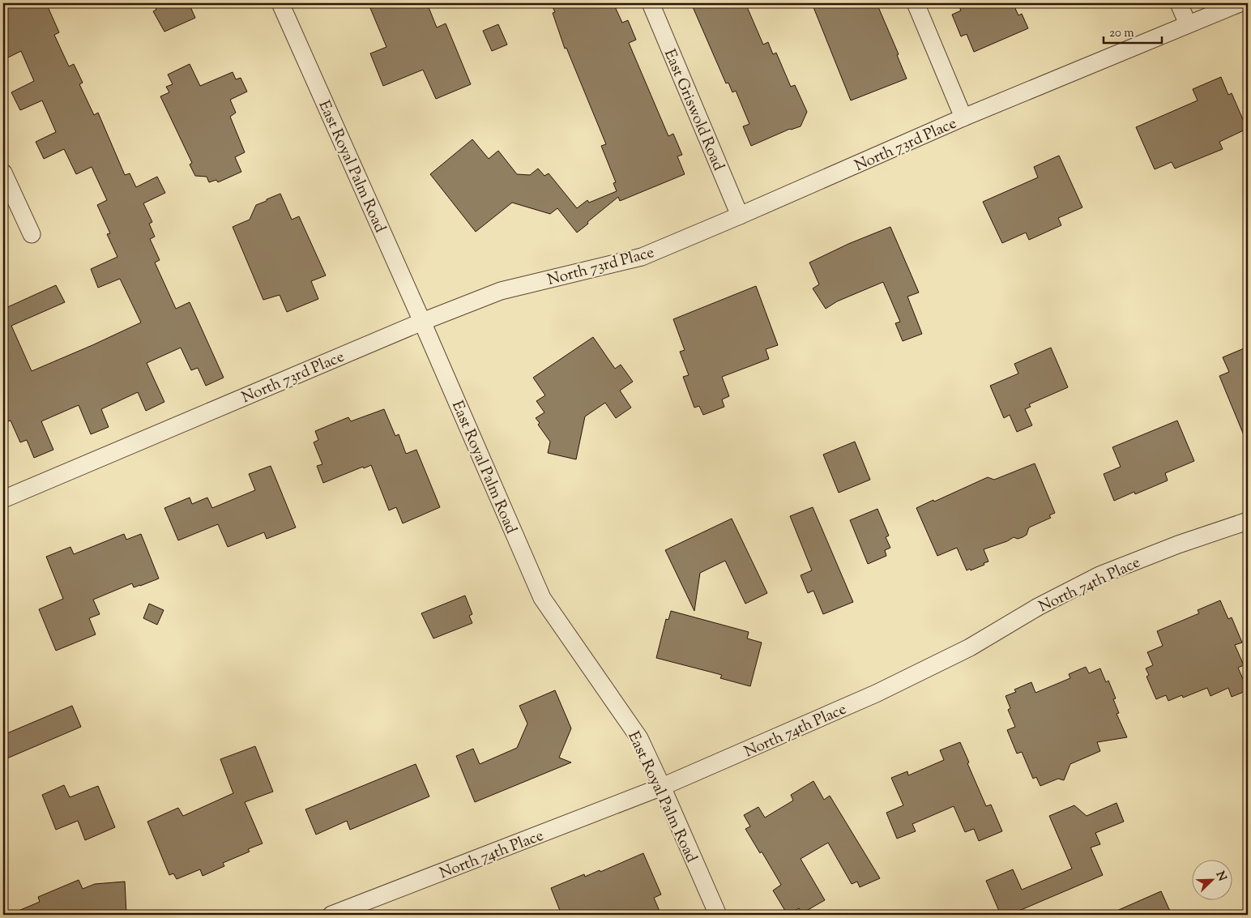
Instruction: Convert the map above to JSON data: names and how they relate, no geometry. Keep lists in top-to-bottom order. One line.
{"streets":{"street":["East Griswold Road","North 73rd Place","East Royal Palm Road","North 74th Place"]},"crossings":[["East Griswold Road","North 73rd Place"],["North 73rd Place","East Royal Palm Road"],["East Royal Palm Road","North 74th Place"]],"scale_bar":"20 m","north":"top right"}
